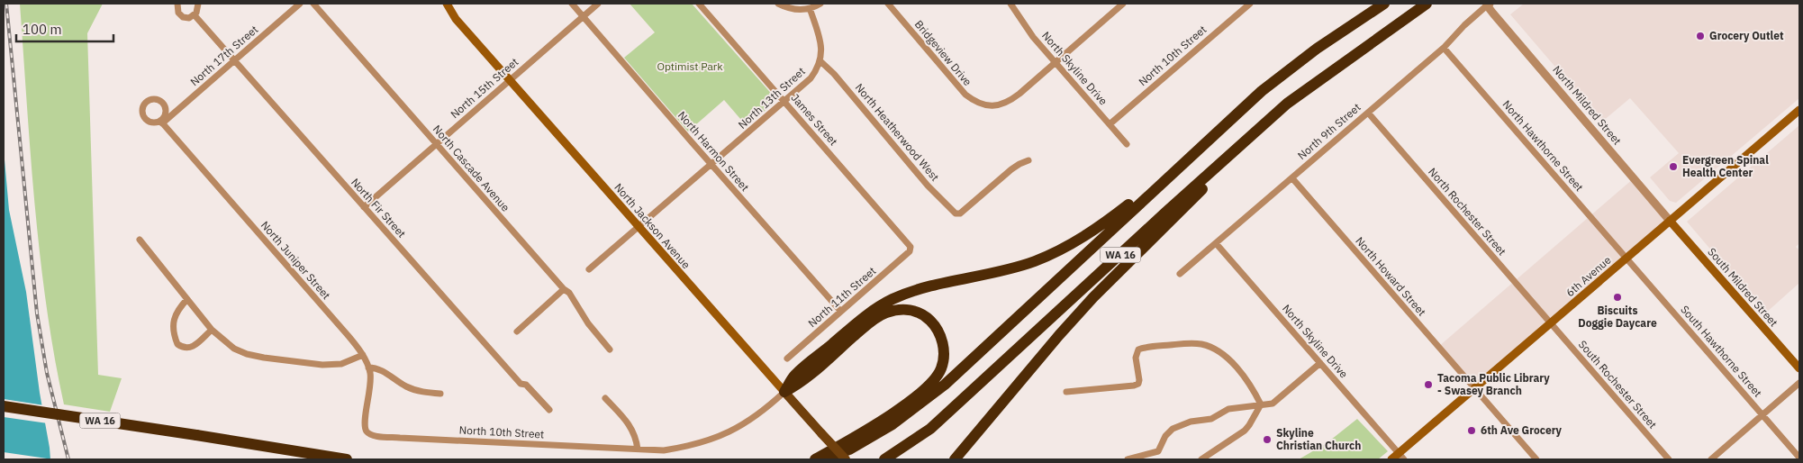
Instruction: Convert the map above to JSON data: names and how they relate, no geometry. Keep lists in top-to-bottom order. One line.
{"streets":{"highway":["WA 16"],"main road":["North Jackson Avenue","6th Avenue","South Mildred Street"],"street":["Bridgeview Drive","North 17th Street","North 10th Street","North Skyline Drive","North 15th Street","North 13th Street","North Mildred Street","James Street","North 9th Street","North Heatherwood West","North Hawthorne Street","North Harmon Street","North Cascade Avenue","North Fir Street","North Rochester Street","North Juniper Street","North Howard Street","North 11th Street","South Hawthorne Street","South Rochester Street"]},"crossings":[["Bridgeview Drive","North Skyline Drive"],["North 17th Street","North Fir Street"],["North 17th Street","North Juniper Street"],["North 10th Street","North Skyline Drive"],["North 10th Street","North Jackson Avenue"],["North 10th Street","North Juniper Street"],["North Skyline Drive","North 9th Street"],["North Skyline Drive","6th Avenue"],["North 15th Street","North Harmon Street"],["North 15th Street","North Cascade Avenue"],["North 15th Street","North Fir Street"],["North 15th Street","North Jackson Avenue"],["North 13th Street","James Street"],["North 13th Street","North Heatherwood West"],["North 13th Street","North Harmon Street"],["North 13th Street","North Jackson Avenue"],["North Mildred Street","North 9th Street"],["North Mildred Street","6th Avenue"],["North Mildred Street","South Mildred Street"],["James Street","North 11th Street"],["North 9th Street","North Hawthorne Street"],["North 9th Street","North Rochester Street"],["North 9th Street","North Howard Street"],["North Hawthorne Street","6th Avenue"],["North Hawthorne Street","South Hawthorne Street"],["North Harmon Street","North 11th Street"],["North Rochester Street","6th Avenue"],["North Rochester Street","South Rochester Street"],["North Howard Street","6th Avenue"],["6th Avenue","South Mildred Street"],["6th Avenue","South Hawthorne Street"],["6th Avenue","South Rochester Street"]],"parks":["Optimist Park"],"places":["Grocery Outlet","Evergreen Spinal Health Center","Biscuits Doggie Daycare","Tacoma Public Library - Swasey Branch","6th Ave Grocery","Skyline Christian Church"],"scale_bar":"100 m"}
